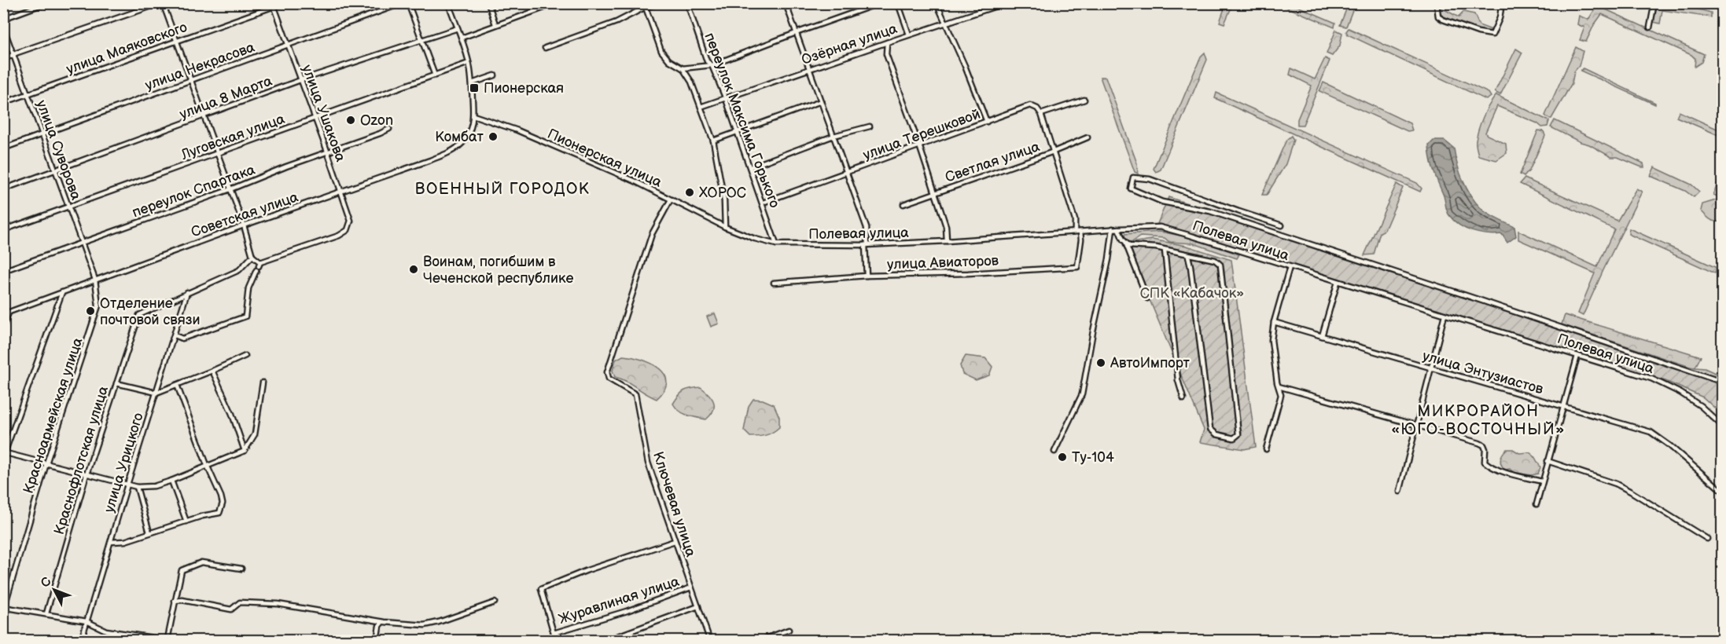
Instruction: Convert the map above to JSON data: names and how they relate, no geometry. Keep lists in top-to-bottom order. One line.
{"streets":{"street":["Озёрная улица","улица Маяковского","улица Некрасова","улица 8 Марта","улица Ушакова","переулок Максима Горького","улица Терешковой","Луговская улица","улица Суворова","Пионерская улица","Светлая улица","переулок Спартака","Советская улица","Полевая улица","улица Авиаторов","улица Энтузиастов","Красноармейская улица","Краснофлотская улица","улица Урицкого","Ключевая улица","Журавлиная улица"]},"crossings":[["Озёрная улица","переулок Максима Горького"],["улица Маяковского","улица Ушакова"],["улица Маяковского","улица Суворова"],["улица Некрасова","улица Ушакова"],["улица Некрасова","улица Суворова"],["улица 8 Марта","улица Ушакова"],["улица 8 Марта","улица Суворова"],["улица Ушакова","Луговская улица"],["улица Ушакова","переулок Спартака"],["улица Ушакова","Советская улица"],["переулок Максима Горького","улица Терешковой"],["переулок Максима Горького","Полевая улица"],["Луговская улица","улица Суворова"],["улица Суворова","переулок Спартака"],["улица Суворова","Советская улица"],["улица Суворова","Красноармейская улица"],["Пионерская улица","Советская улица"],["Пионерская улица","Полевая улица"],["Пионерская улица","Ключевая улица"],["Советская улица","Красноармейская улица"],["Полевая улица","улица Авиаторов"],["Краснофлотская улица","улица Урицкого"],["Ключевая улица","Журавлиная улица"]],"districts":["ВОЕННЫЙ ГОРОДОК","МИКРОРАЙОН «ЮГО-ВОСТОЧНЫЙ»"],"parks":["СПК «Кабачок»"],"places":{"transit":["Пионерская"],"other":["Ozon","Комбат","ХОРОС","Воинам, погибшим в Чеченской республике","Отделение почтовой связи","АвтоИмпорт","Ту-104"]},"north":"top left"}
